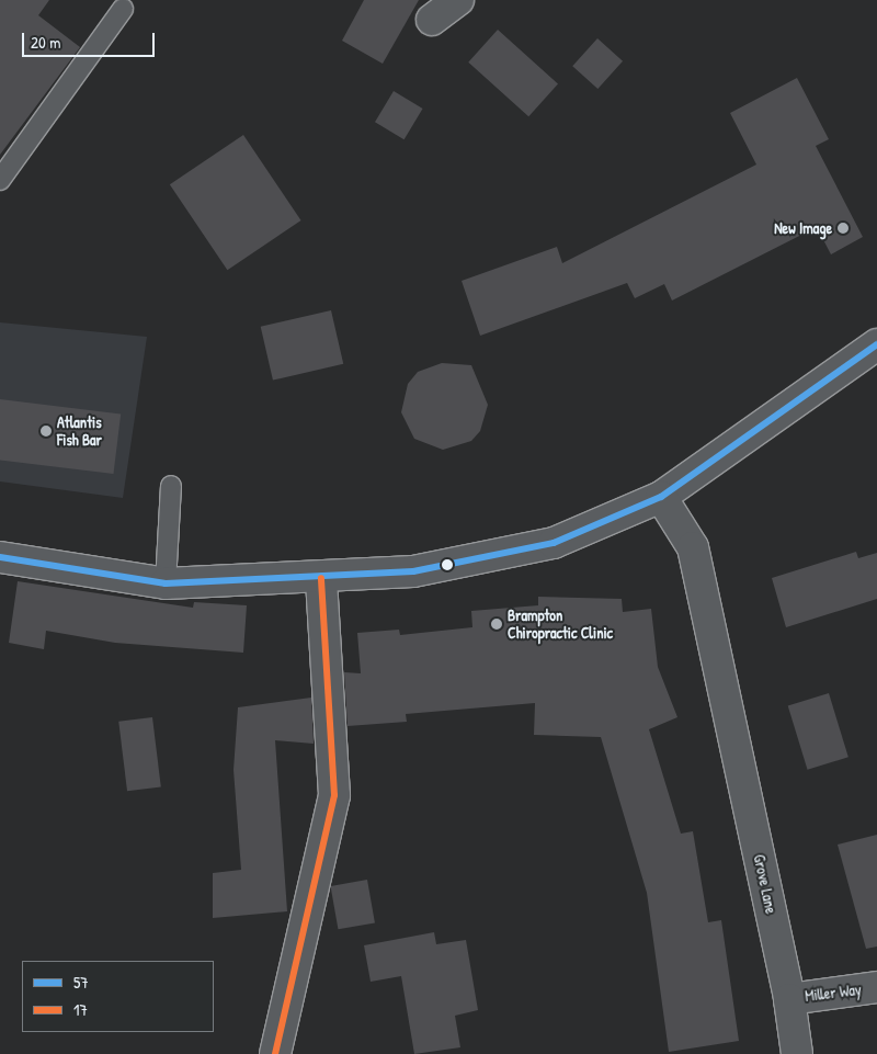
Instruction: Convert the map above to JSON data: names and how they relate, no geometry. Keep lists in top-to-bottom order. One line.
{"streets":{"street":["Grove Lane","Miller Way"]},"crossings":[["Grove Lane","Miller Way"]],"places":["New Image","Atlantis Fish Bar","Brampton Chiropractic Clinic"],"lines":["transit line 57","transit line 17"],"legend":["57","17"],"scale_bar":"20 m"}
